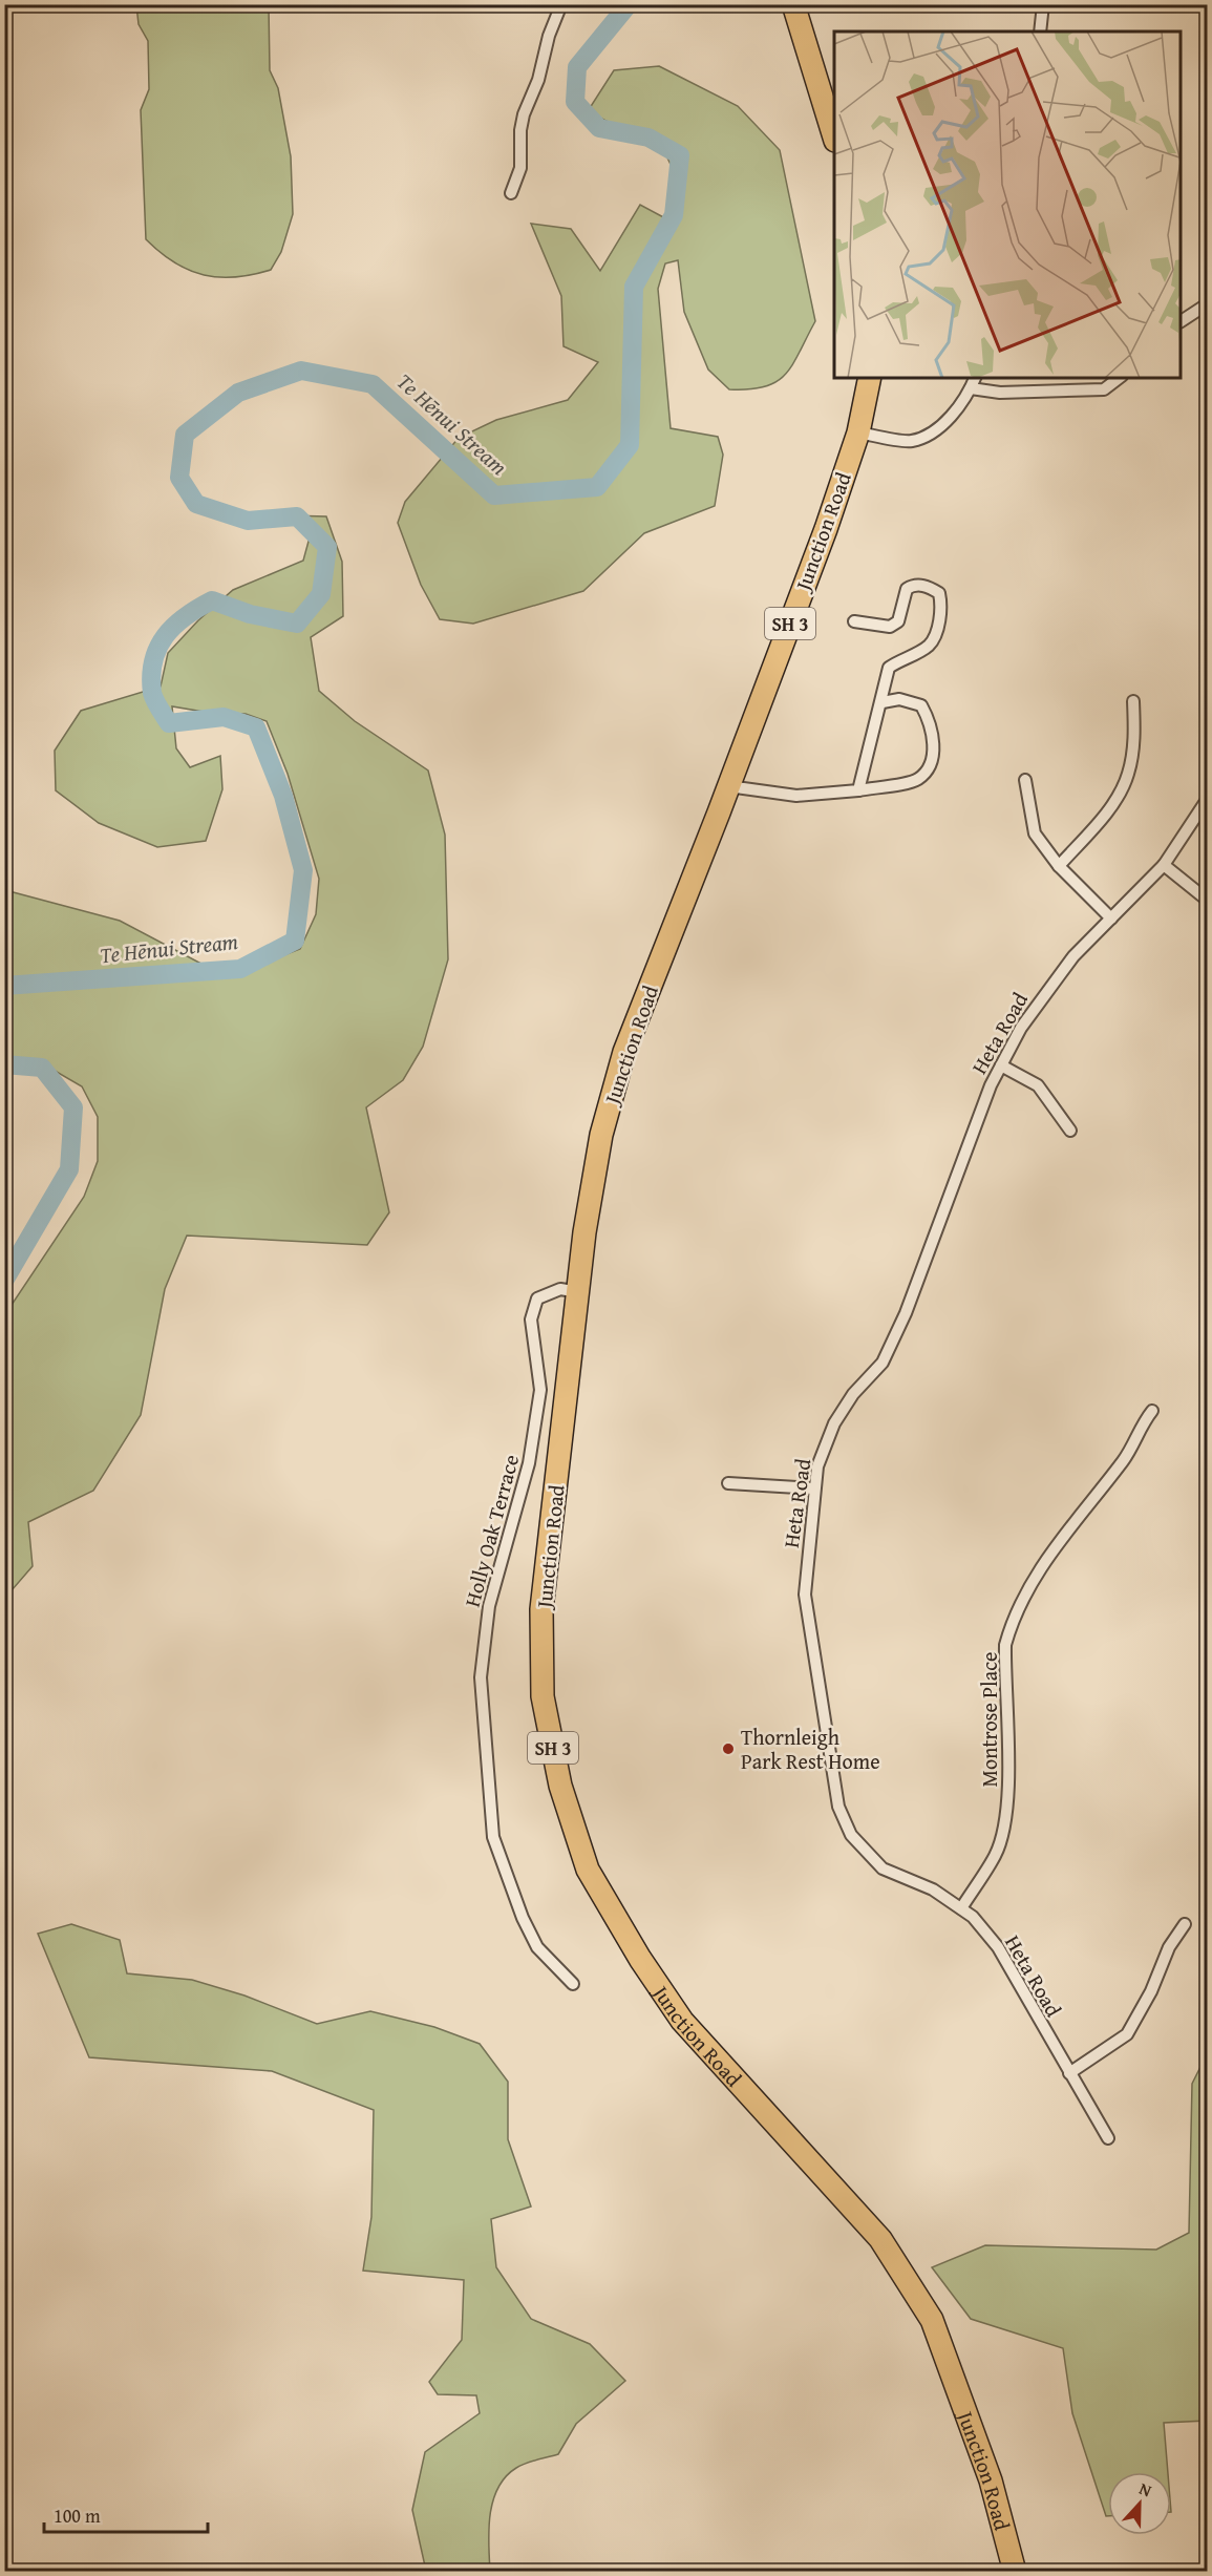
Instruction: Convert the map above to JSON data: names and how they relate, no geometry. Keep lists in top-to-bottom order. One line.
{"streets":{"highway":["Junction Road","SH 3"],"street":["Heta Road","Holly Oak Terrace","Montrose Place"]},"crossings":[["Junction Road","SH 3"],["Junction Road","Holly Oak Terrace"],["Heta Road","Montrose Place"]],"water":["Te Hēnui Stream"],"places":["Thornleigh Park Rest Home"],"scale_bar":"100 m","north":"top"}
